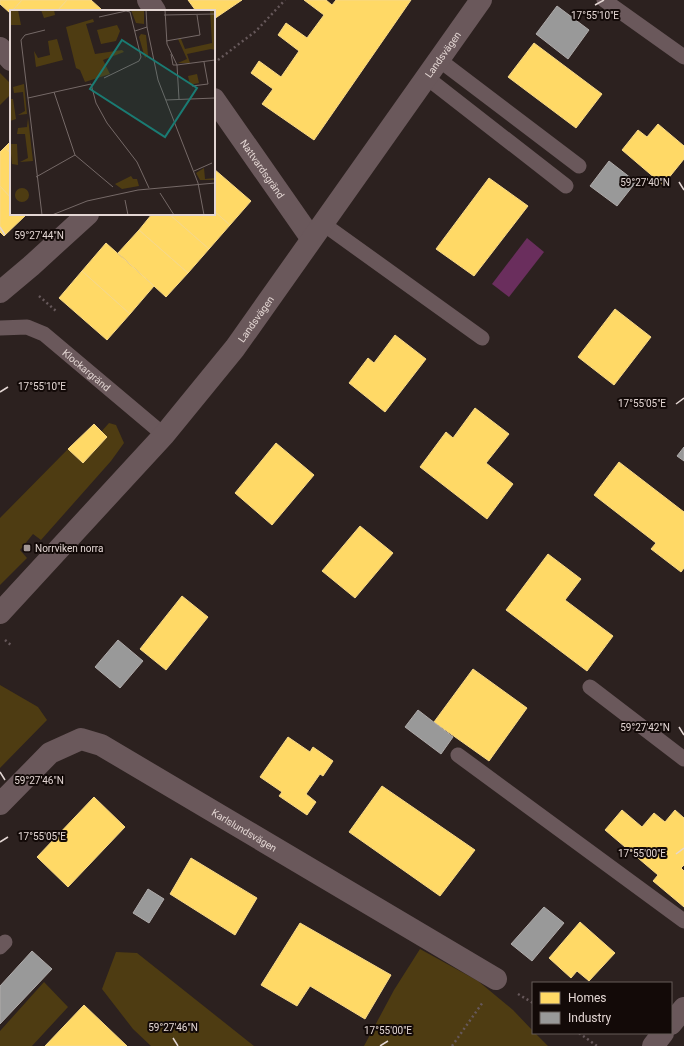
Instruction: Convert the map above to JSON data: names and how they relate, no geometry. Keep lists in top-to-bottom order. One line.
{"streets":{"street":["Landsvägen","Nattvardsgränd","Karlslundsvägen"],"lane":["Klockargränd"]},"crossings":[["Landsvägen","Nattvardsgränd"],["Landsvägen","Klockargränd"]],"places":{"transit":["Norrviken norra"]},"legend":["Homes","Industry"],"coordinates":["17°55'10\"E","59°27'40\"N","59°27'44\"N","17°55'05\"E","59°27'42\"N","59°27'46\"N","17°55'00\"E"]}
